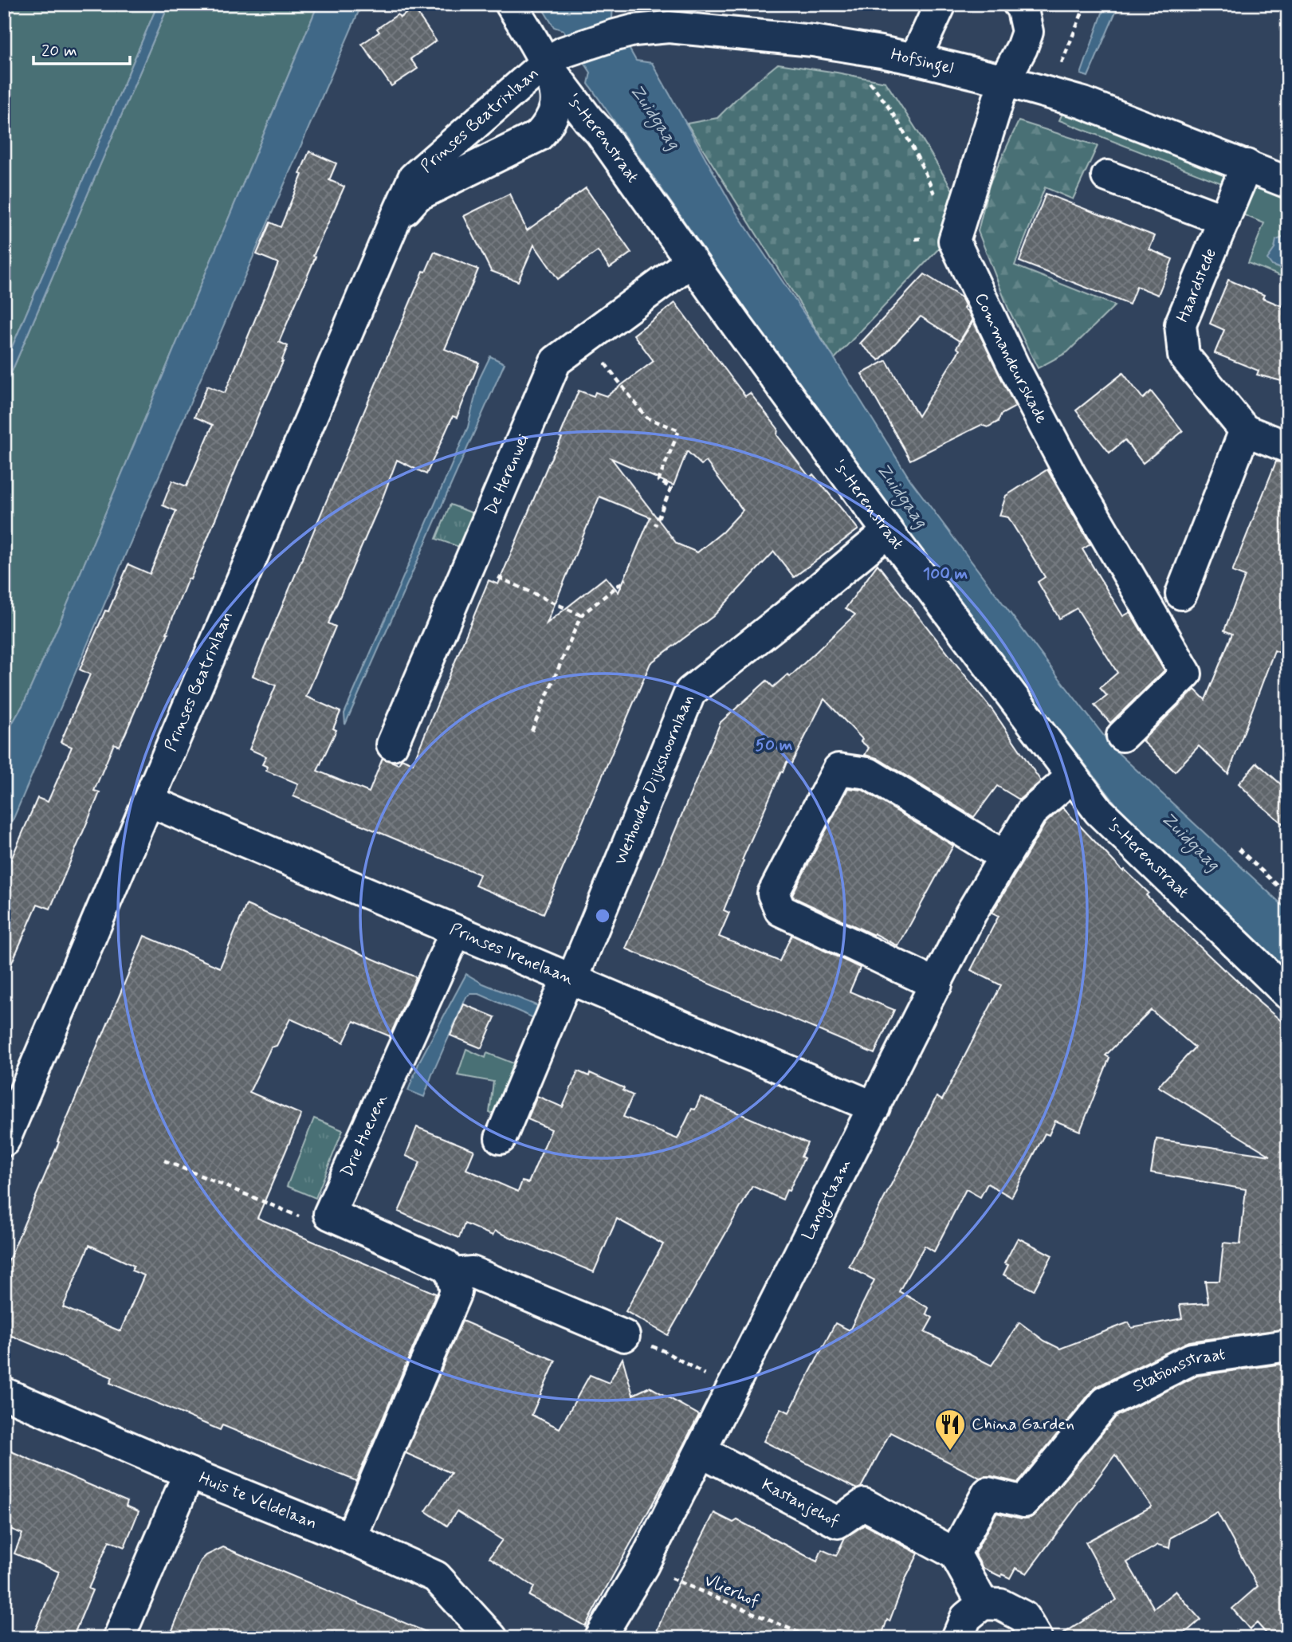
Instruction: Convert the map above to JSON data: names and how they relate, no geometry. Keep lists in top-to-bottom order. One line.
{"streets":{"street":["Hofsingel","Prinses Beatrixlaan","'s-Herenstraat","Haardstede","Commandeurskade","De Herenwei","Wethouder Dijkshoornlaan","Prinses Irenelaan","Drie Hoeven","Langetaam","Stationsstraat","Kastanjehof","Huis te Veldelaan"],"path":["Vlierhof"]},"crossings":[["Hofsingel","Prinses Beatrixlaan"],["Hofsingel","'s-Herenstraat"],["Hofsingel","Haardstede"],["Hofsingel","Commandeurskade"],["Prinses Beatrixlaan","'s-Herenstraat"],["Prinses Beatrixlaan","Prinses Irenelaan"],["'s-Herenstraat","De Herenwei"],["'s-Herenstraat","Wethouder Dijkshoornlaan"],["'s-Herenstraat","Langetaam"],["Wethouder Dijkshoornlaan","Prinses Irenelaan"],["Prinses Irenelaan","Drie Hoeven"],["Prinses Irenelaan","Langetaam"],["Langetaam","Kastanjehof"],["Langetaam","Vlierhof"],["Stationsstraat","Kastanjehof"]],"water":["Zuidgaag"],"places":{"restaurant":["China Garden"]},"scale_bar":"20 m","rings":["100 m","50 m"]}
